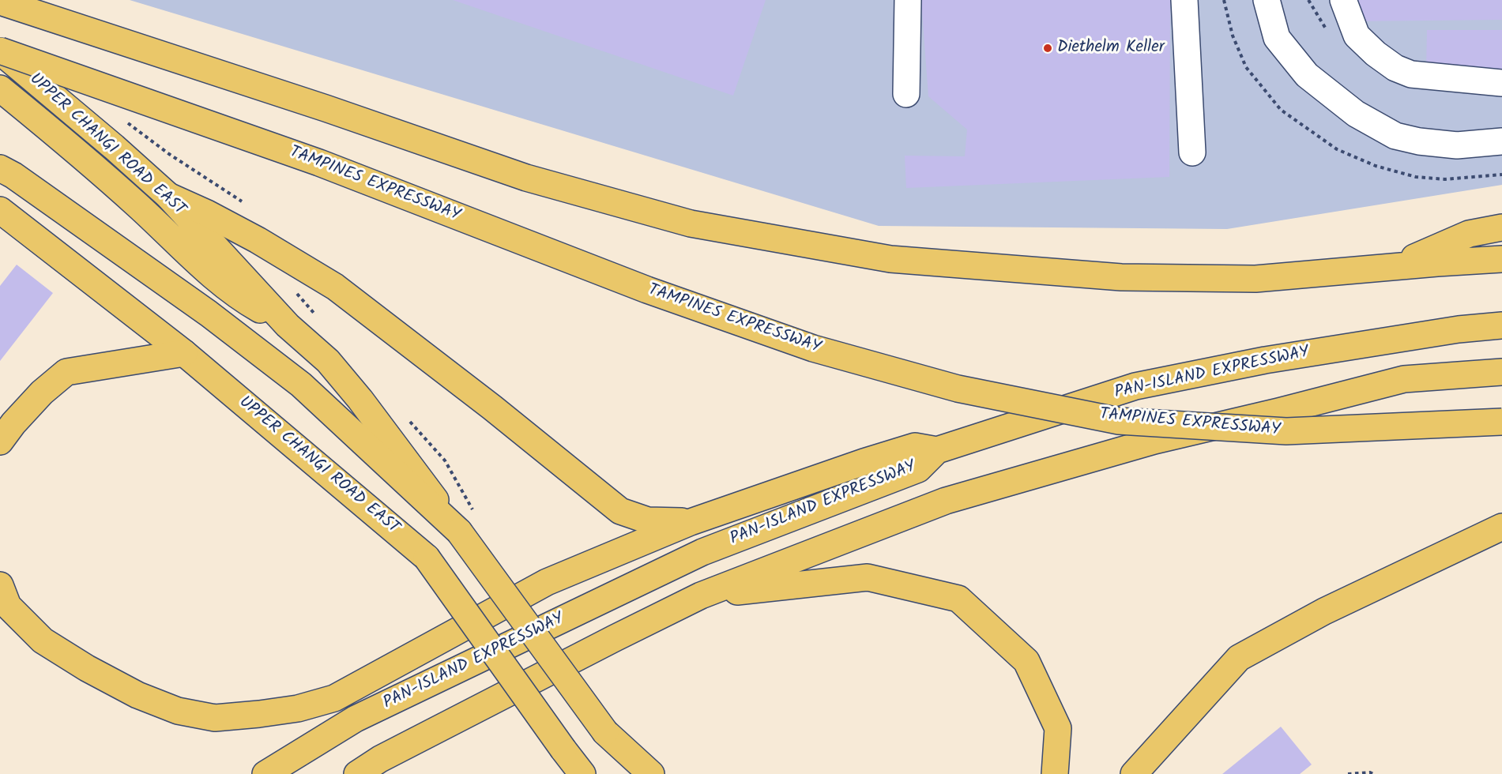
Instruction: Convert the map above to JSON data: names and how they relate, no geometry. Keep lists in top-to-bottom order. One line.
{"streets":{"main road":["UPPER CHANGI ROAD EAST","TAMPINES EXPRESSWAY","PAN-ISLAND EXPRESSWAY"]},"crossings":[["UPPER CHANGI ROAD EAST","TAMPINES EXPRESSWAY"]],"places":["Diethelm Keller"]}
